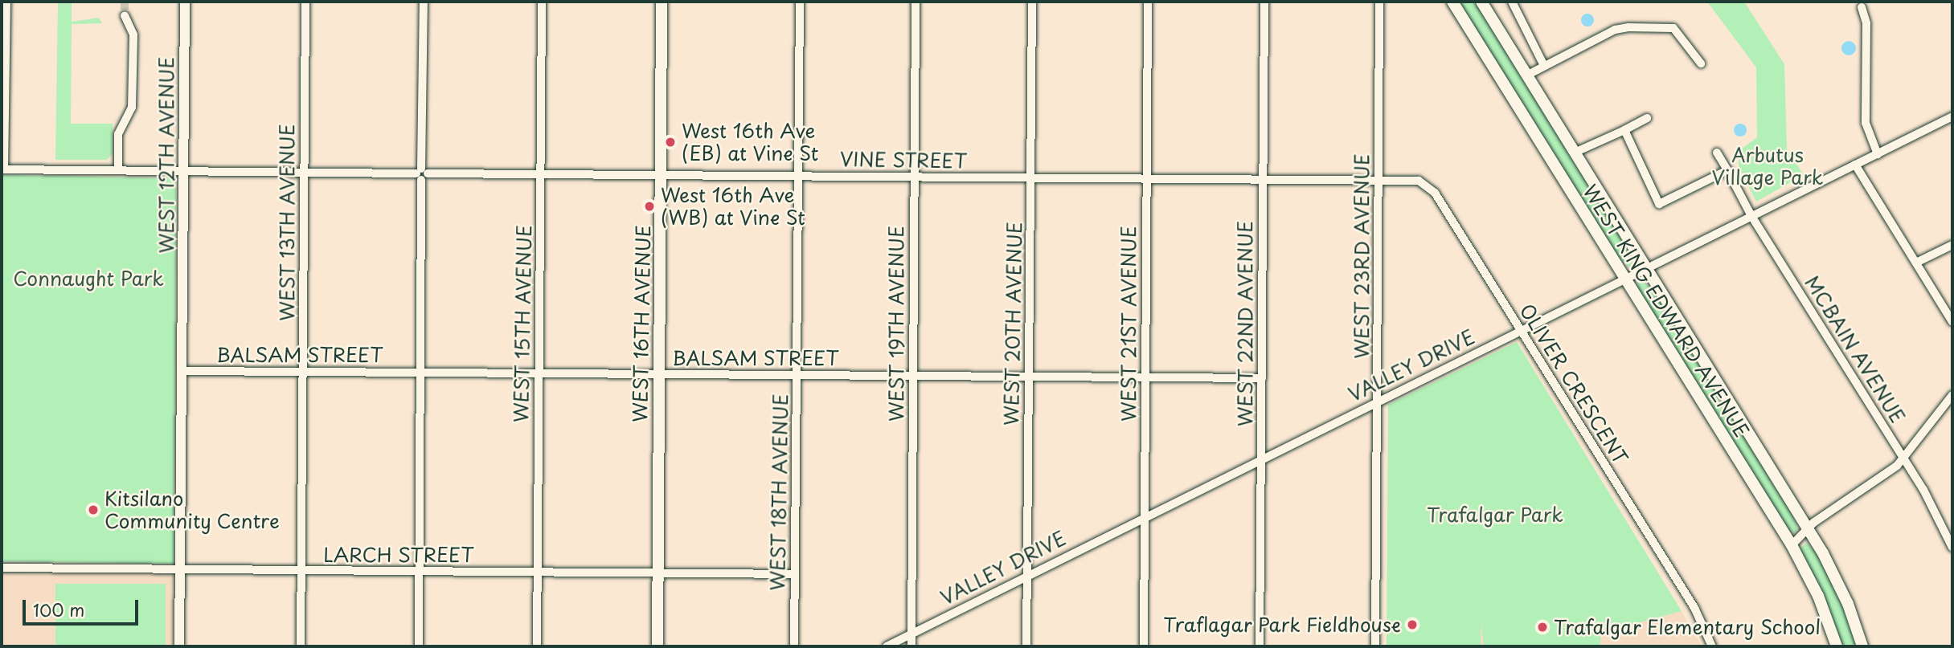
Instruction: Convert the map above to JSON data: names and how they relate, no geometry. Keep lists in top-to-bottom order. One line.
{"streets":{"main road":["WEST KING EDWARD AVENUE","WEST 16TH AVENUE"],"street":["WEST 12TH AVENUE","VINE STREET","WEST 13TH AVENUE","WEST 23RD AVENUE","WEST 15TH AVENUE","WEST 19TH AVENUE","WEST 20TH AVENUE","WEST 21ST AVENUE","WEST 22ND AVENUE","MCBAIN AVENUE","BALSAM STREET","VALLEY DRIVE","OLIVER CRESCENT","WEST 18TH AVENUE","LARCH STREET"]},"crossings":[["WEST 12TH AVENUE","VINE STREET"],["WEST 12TH AVENUE","BALSAM STREET"],["WEST 12TH AVENUE","LARCH STREET"],["VINE STREET","WEST 13TH AVENUE"],["VINE STREET","WEST 23RD AVENUE"],["VINE STREET","WEST 15TH AVENUE"],["VINE STREET","WEST 16TH AVENUE"],["VINE STREET","WEST 19TH AVENUE"],["VINE STREET","WEST 20TH AVENUE"],["VINE STREET","WEST 21ST AVENUE"],["VINE STREET","WEST 22ND AVENUE"],["VINE STREET","OLIVER CRESCENT"],["VINE STREET","WEST 18TH AVENUE"],["WEST 13TH AVENUE","BALSAM STREET"],["WEST 13TH AVENUE","LARCH STREET"],["WEST 23RD AVENUE","VALLEY DRIVE"],["WEST 23RD AVENUE","OLIVER CRESCENT"],["WEST KING EDWARD AVENUE","VALLEY DRIVE"],["WEST 15TH AVENUE","BALSAM STREET"],["WEST 15TH AVENUE","LARCH STREET"],["WEST 16TH AVENUE","BALSAM STREET"],["WEST 16TH AVENUE","LARCH STREET"],["WEST 19TH AVENUE","BALSAM STREET"],["WEST 19TH AVENUE","VALLEY DRIVE"],["WEST 20TH AVENUE","BALSAM STREET"],["WEST 20TH AVENUE","VALLEY DRIVE"],["WEST 21ST AVENUE","BALSAM STREET"],["WEST 21ST AVENUE","VALLEY DRIVE"],["WEST 22ND AVENUE","BALSAM STREET"],["WEST 22ND AVENUE","VALLEY DRIVE"],["MCBAIN AVENUE","VALLEY DRIVE"],["BALSAM STREET","WEST 18TH AVENUE"],["VALLEY DRIVE","OLIVER CRESCENT"],["WEST 18TH AVENUE","LARCH STREET"]],"parks":["Arbutus Village Park","Connaught Park","Trafalgar Park"],"places":["West 16th Ave (EB) at Vine St","West 16th Ave (WB) at Vine St","Kitsilano Community Centre","Traflagar Park Fieldhouse","Trafalgar Elementary School"],"scale_bar":"100 m"}
